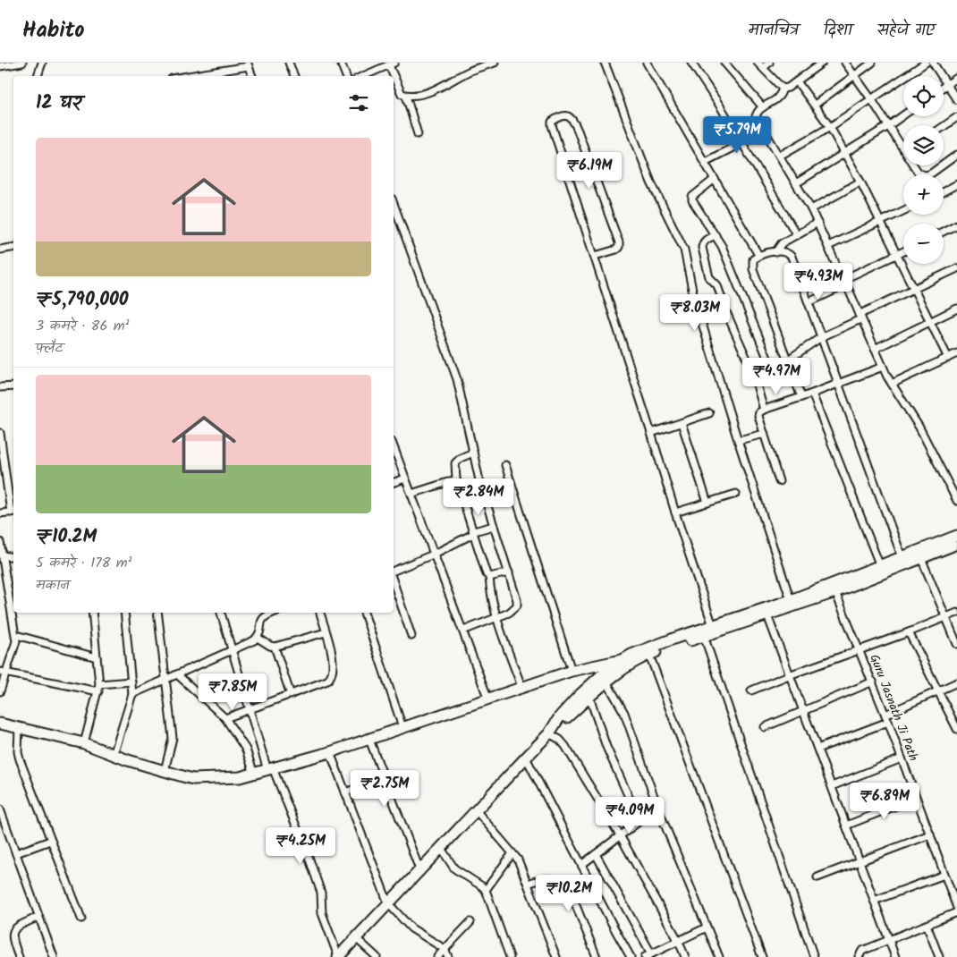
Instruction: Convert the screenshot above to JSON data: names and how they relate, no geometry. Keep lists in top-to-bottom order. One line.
{"streets":{"street":["Guru Jasnath Ji Path"]},"page":{"header":"Habito","nav":["मानचित्र","दिशा","सहेजे गए"],"map_buttons":["+","−"],"heading":"12 घर","price":["₹5.79M","₹6.19M","₹4.93M","₹8.03M","₹4.97M","₹2.84M","₹7.85M","₹2.75M","₹6.89M","₹4.09M","₹4.25M","₹10.2M"],"list":[{"name":"₹5,790,000","note":"3 कमरे · 86 m² · फ़्लैट"},{"name":"₹10.2M","note":"5 कमरे · 178 m² · मकान"}]}}
